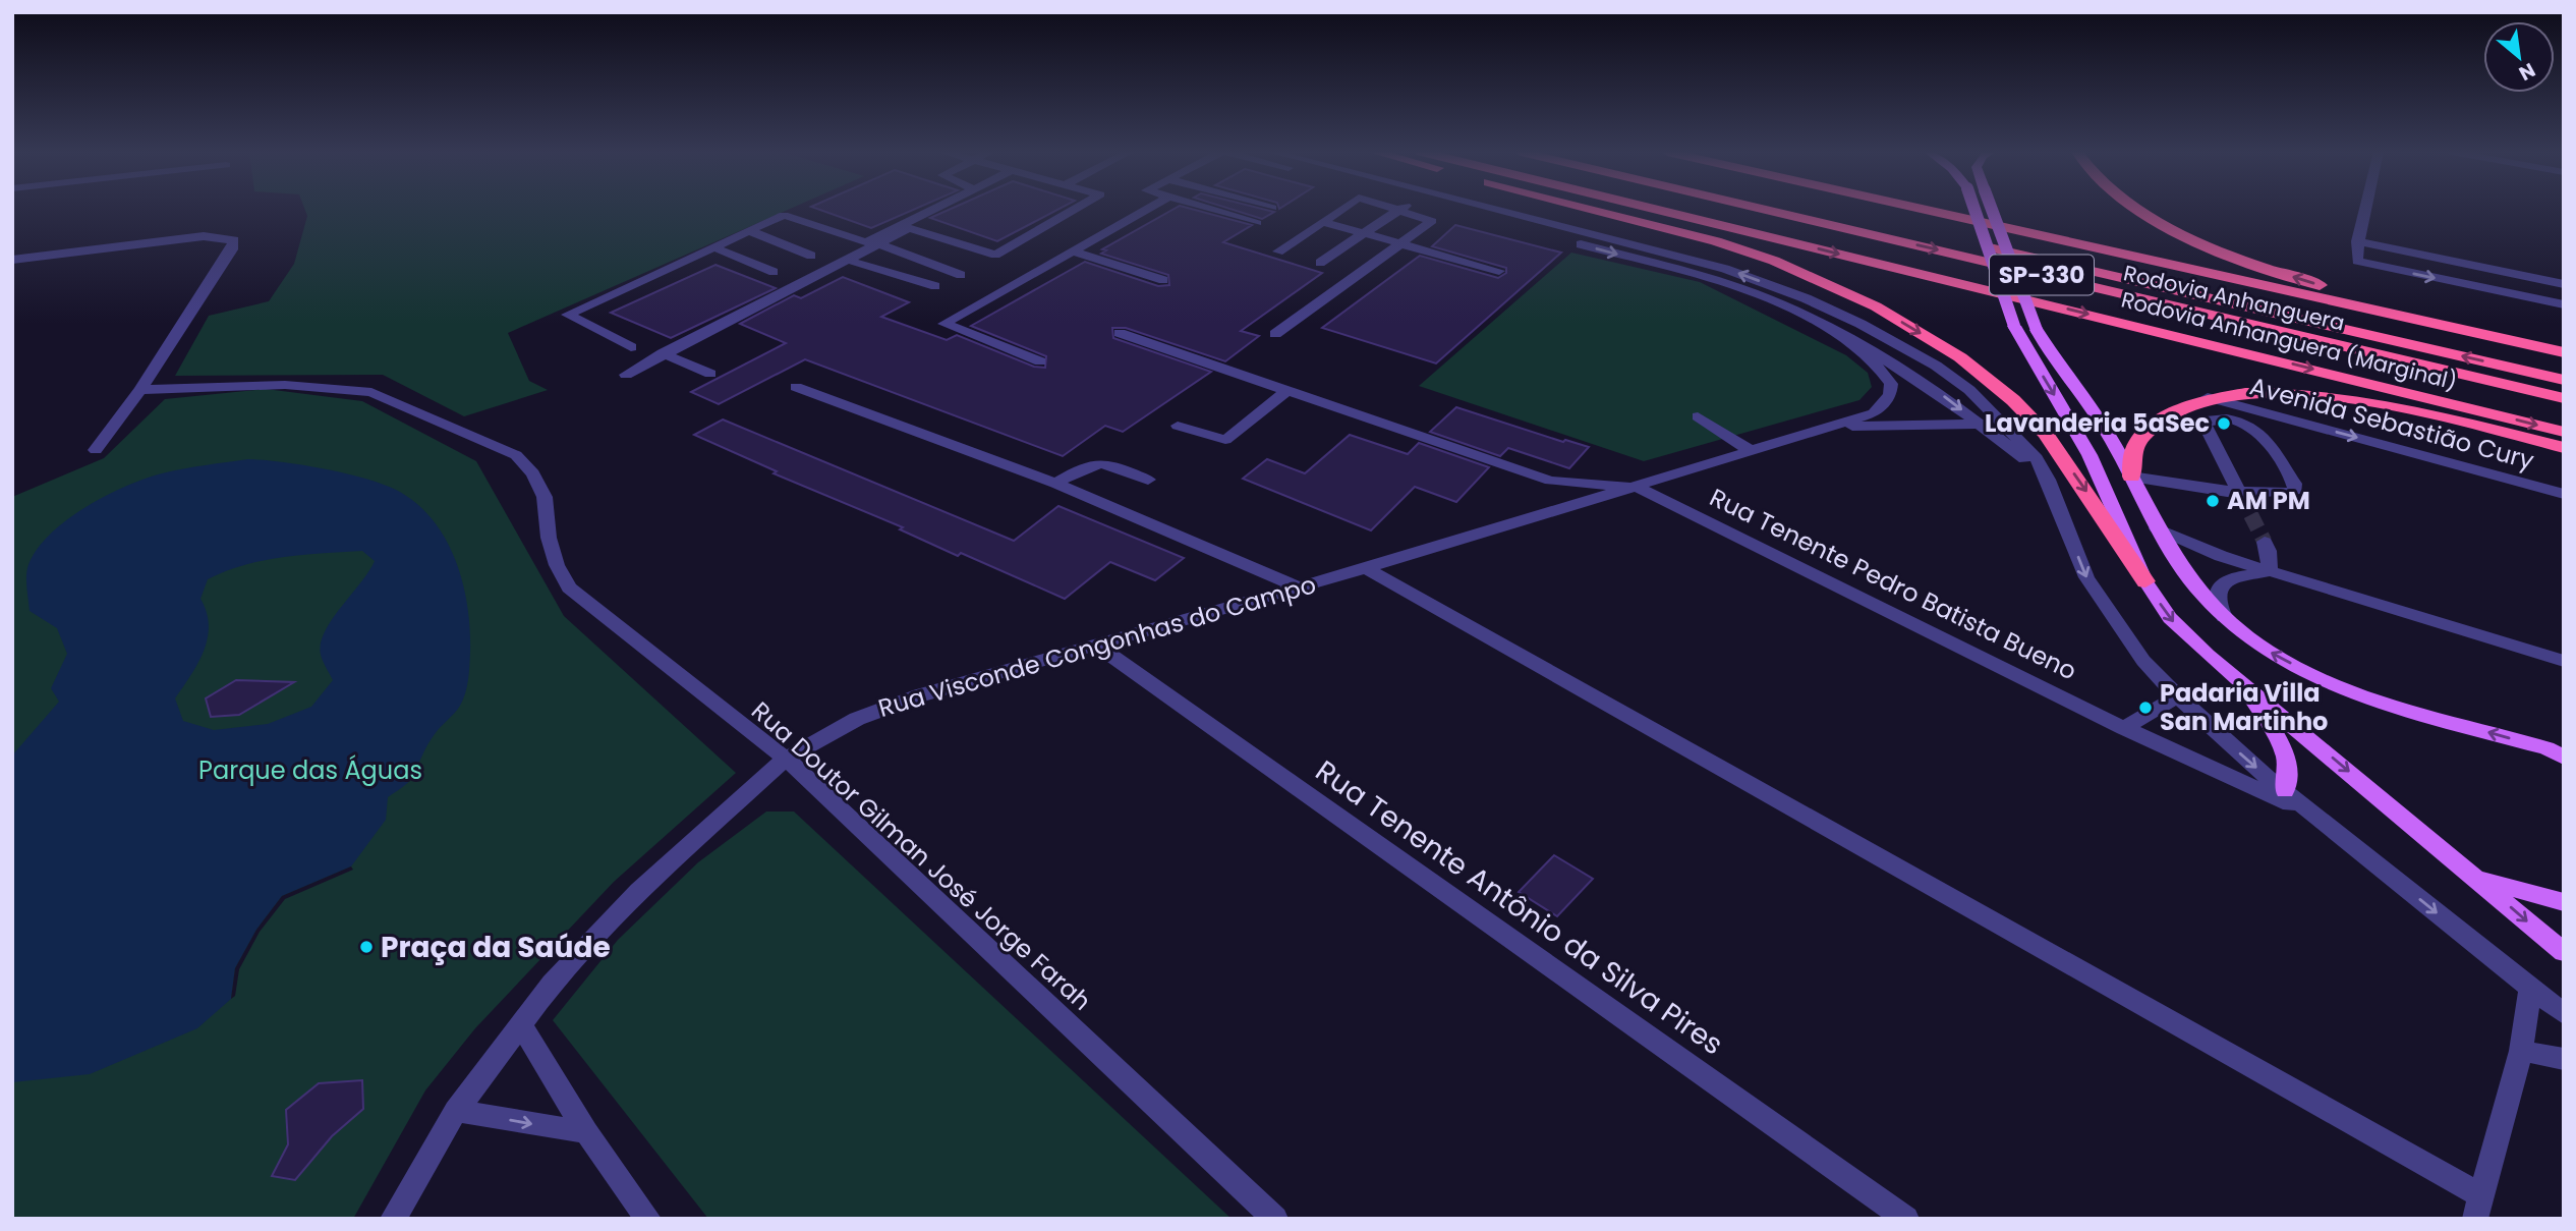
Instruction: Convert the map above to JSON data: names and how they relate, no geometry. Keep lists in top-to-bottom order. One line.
{"streets":{"highway":["SP-330","Rodovia Anhanguera","Rodovia Anhanguera (Marginal)"],"street":["Avenida Sebastião Cury","Rua Tenente Pedro Batista Bueno","Rua Visconde Congonhas do Campo","Rua Doutor Gilman José Jorge Farah","Rua Tenente Antônio da Silva Pires"]},"crossings":[["Rua Tenente Pedro Batista Bueno","Rua Visconde Congonhas do Campo"],["Rua Visconde Congonhas do Campo","Rua Doutor Gilman José Jorge Farah"],["Rua Visconde Congonhas do Campo","Rua Tenente Antônio da Silva Pires"]],"parks":["Parque das Águas"],"places":["Lavanderia 5aSec","AM PM","Padaria Villa San Martinho","Praça da Saúde"],"north":"bottom right"}
